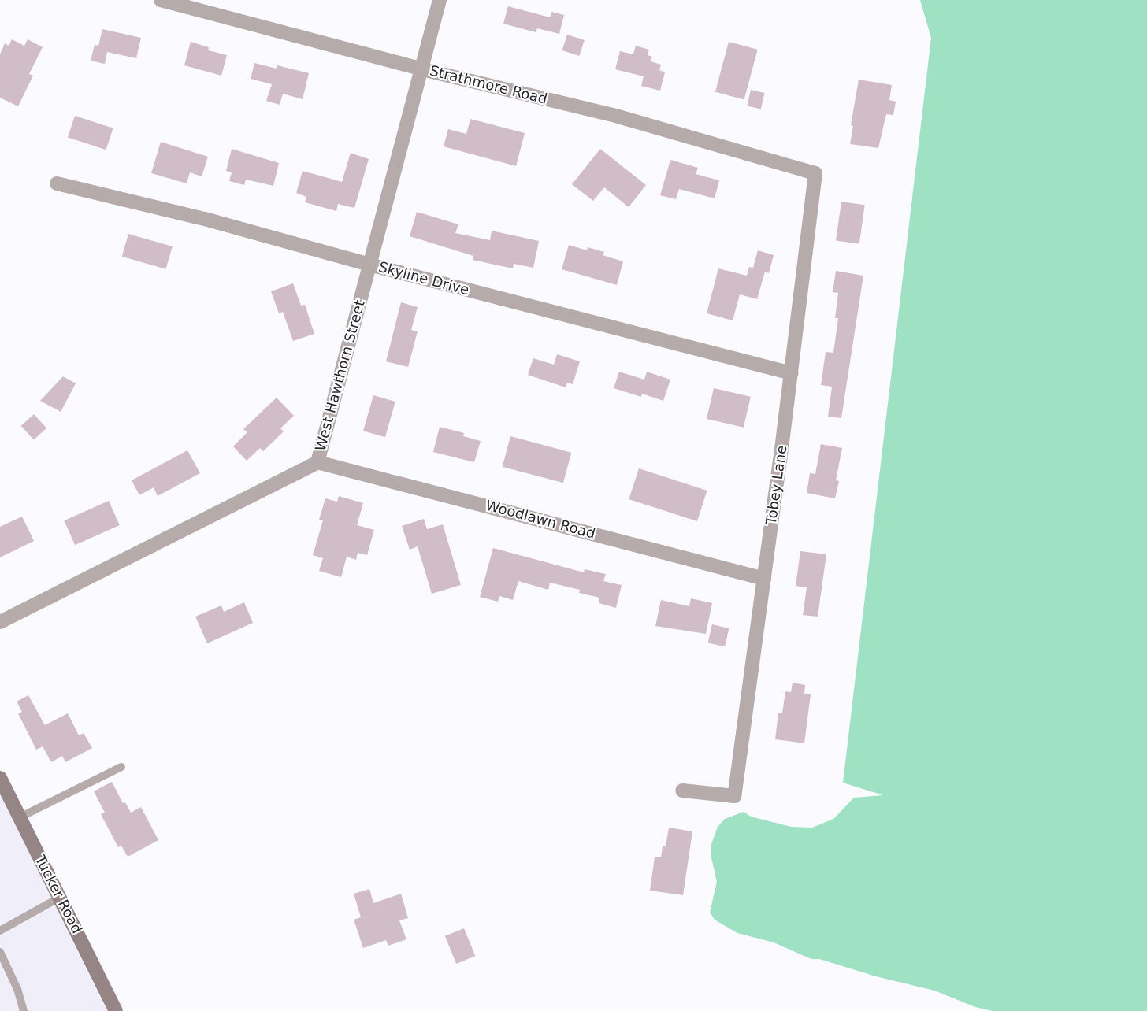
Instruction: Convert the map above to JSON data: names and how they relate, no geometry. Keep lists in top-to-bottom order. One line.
{"streets":{"main road":["Tucker Road"],"street":["Strathmore Road","Skyline Drive","West Hawthorn Street","Tobey Lane","Woodlawn Road"]},"crossings":[["Strathmore Road","West Hawthorn Street"],["Strathmore Road","Tobey Lane"],["Skyline Drive","West Hawthorn Street"],["Skyline Drive","Tobey Lane"],["West Hawthorn Street","Woodlawn Road"],["Tobey Lane","Woodlawn Road"]]}
